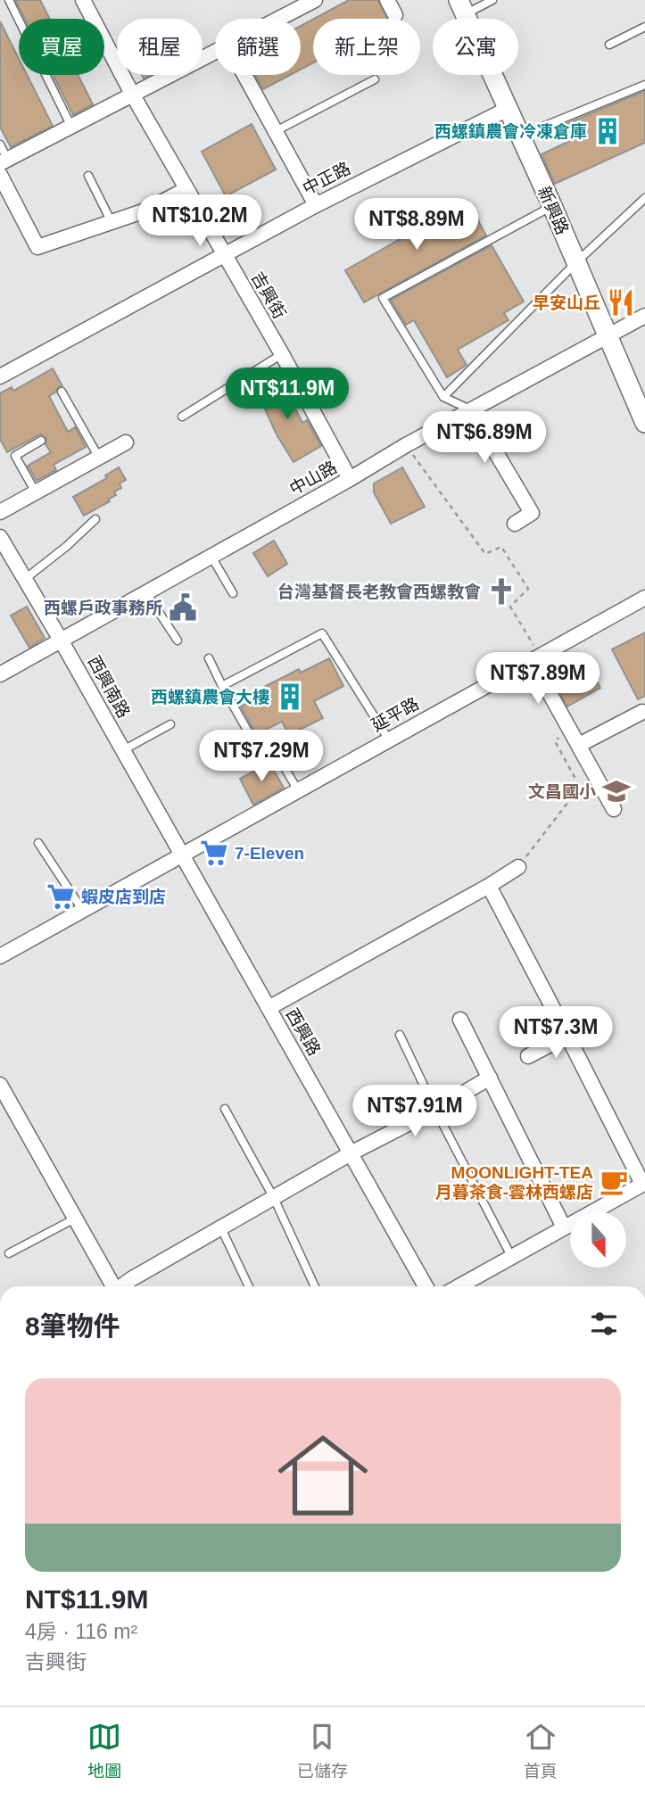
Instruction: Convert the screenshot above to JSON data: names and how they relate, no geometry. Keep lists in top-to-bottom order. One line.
{"streets":{"street":["中正路","新興路","吉興街","中山路","西興南路","延平路","西興路"]},"crossings":[["中正路","新興路"],["中正路","吉興街"],["新興路","中山路"],["吉興街","中山路"],["中山路","西興南路"],["西興南路","延平路"],["西興南路","西興路"],["延平路","西興路"]],"places":{"building":["西螺鎮農會冷凍倉庫","西螺鎮農會大樓"],"restaurant":["早安山丘"],"church":["台灣基督長老教會西螺教會"],"public building":["西螺戶政事務所"],"school or university":["文昌國小"],"supermarket":["7-Eleven","蝦皮店到店"],"cafe":["MOONLIGHT-TEA 月暮茶食-雲林西螺店"]},"north":"bottom","page":{"chip":["買屋","租屋","篩選","新上架","公寓"],"price":["NT$10.2M","NT$8.89M","NT$11.9M","NT$6.89M","NT$7.89M","NT$7.29M","NT$7.3M","NT$7.91M"],"heading":"8筆物件","list":[{"name":"NT$11.9M","note":"4房 · 116 m² · 吉興街"}],"tabs":["地圖","已儲存","首頁"]}}
